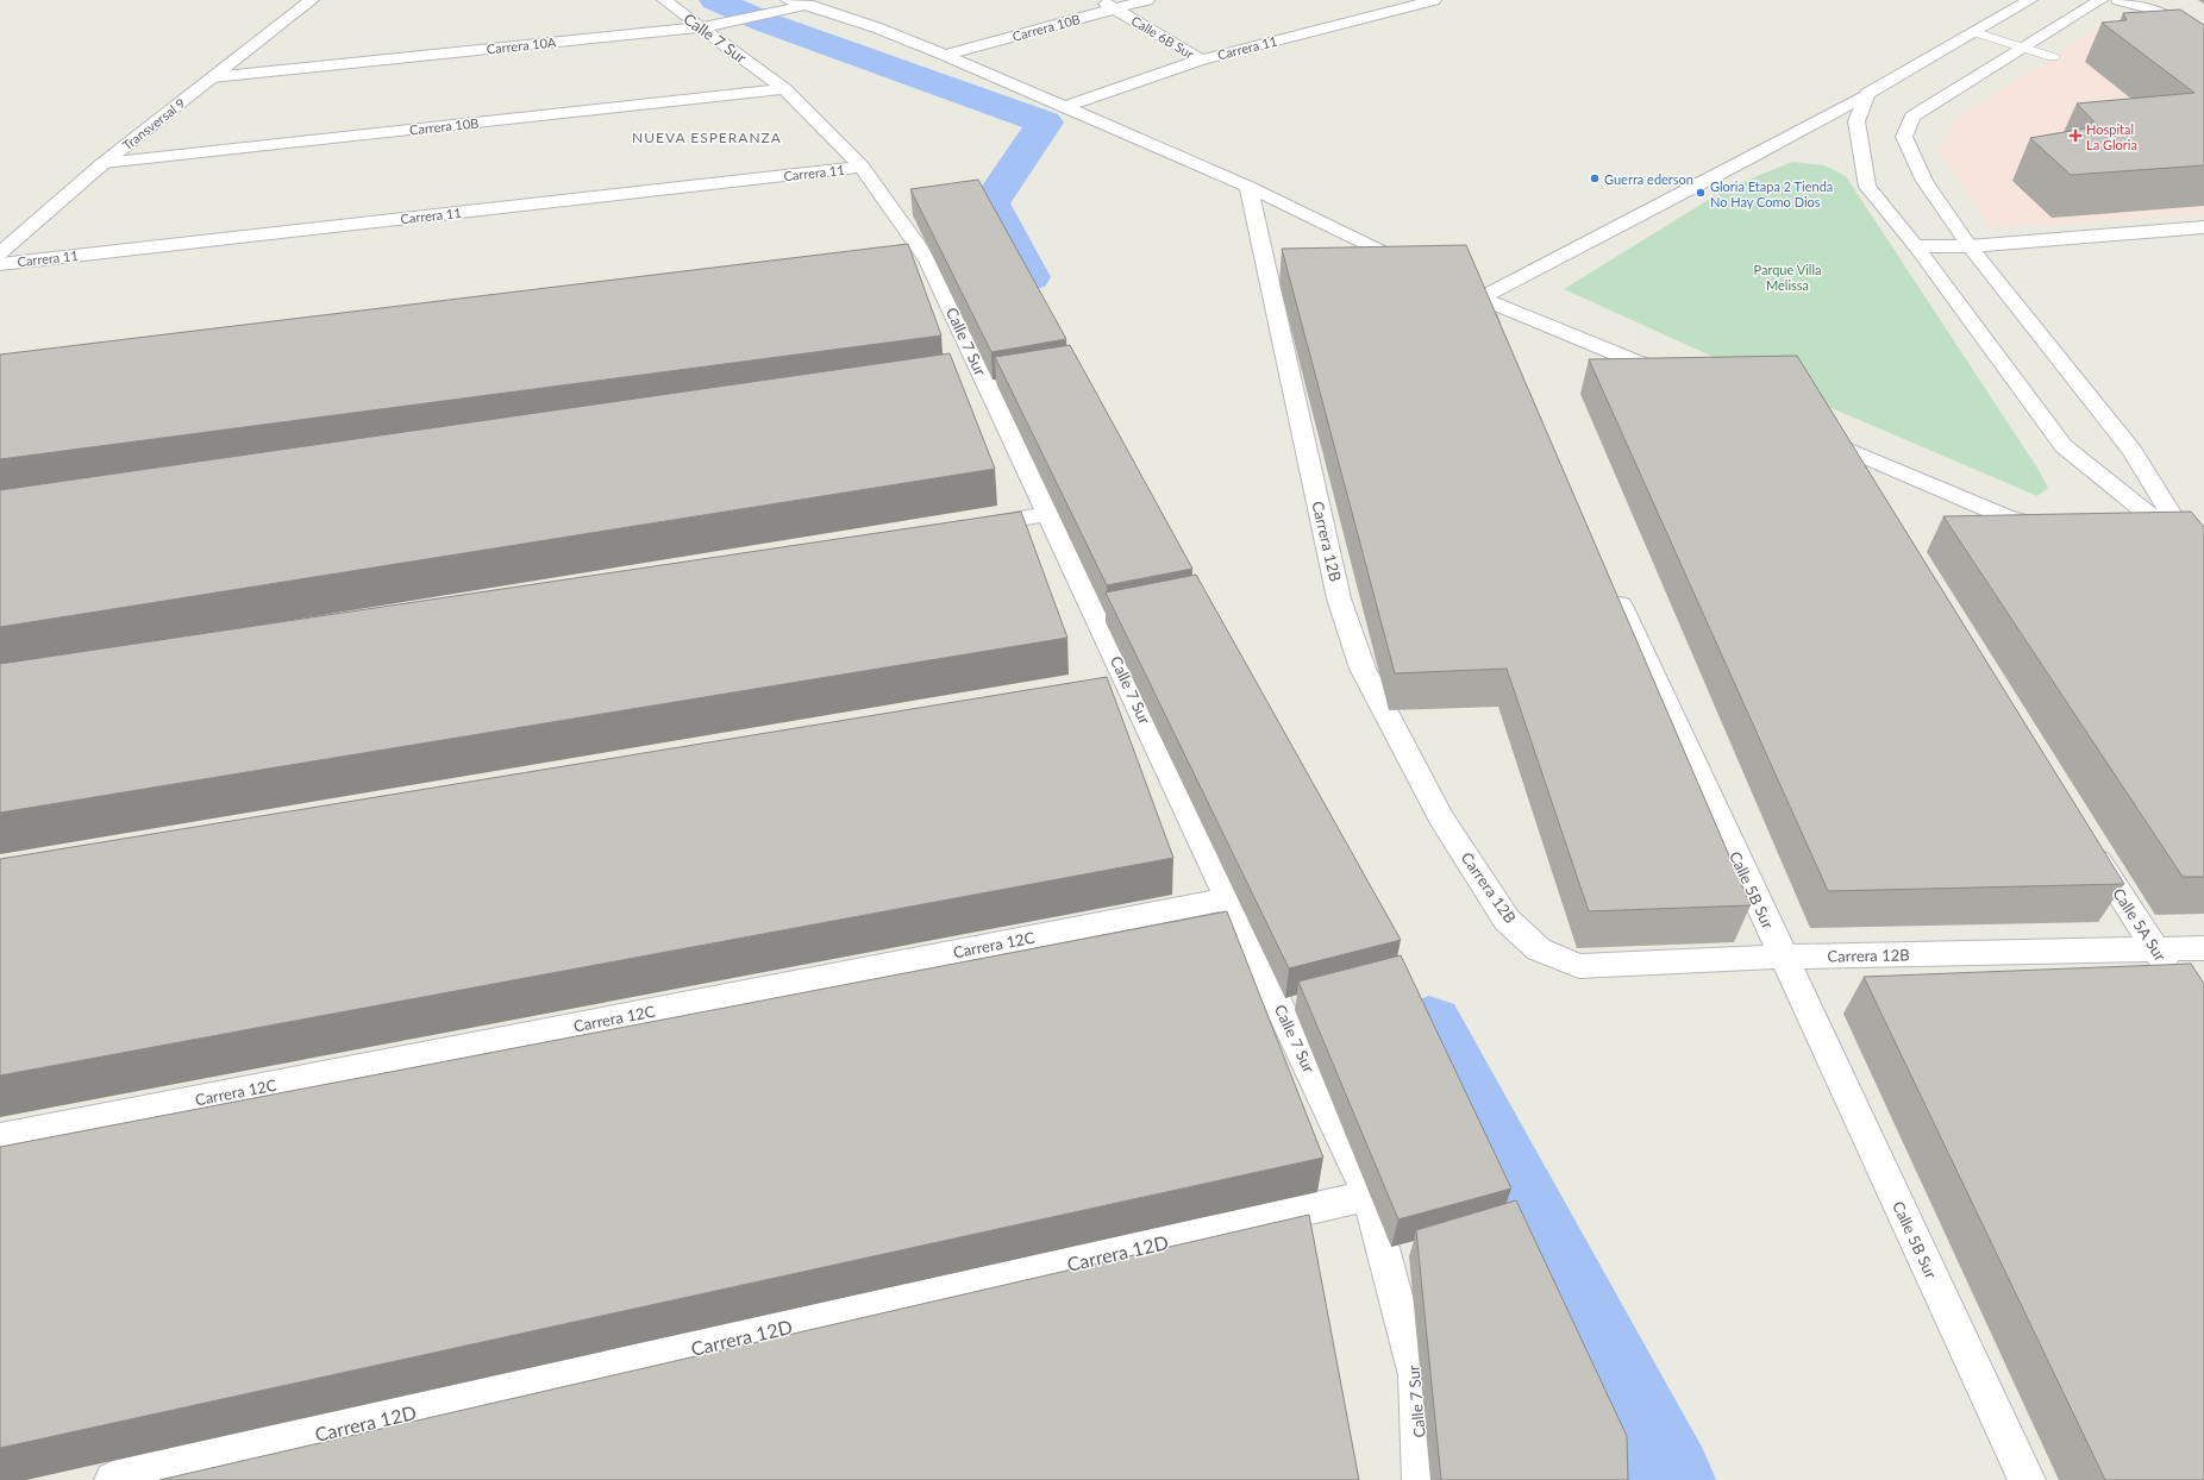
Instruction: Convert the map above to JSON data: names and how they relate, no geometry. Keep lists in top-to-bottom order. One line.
{"streets":{"street":["Carrera 10B","Calle 6B Sur","Calle 7 Sur","Carrera 10A","Carrera 11","Transversal 9","Carrera 12B","Calle 5B Sur","Calle 5A Sur","Carrera 12C","Carrera 12D"]},"crossings":[["Carrera 10B","Calle 6B Sur"],["Carrera 10B","Calle 7 Sur"],["Carrera 10B","Transversal 9"],["Calle 6B Sur","Carrera 11"],["Calle 7 Sur","Carrera 10A"],["Calle 7 Sur","Carrera 11"],["Calle 7 Sur","Carrera 12C"],["Calle 7 Sur","Carrera 12D"],["Carrera 10A","Transversal 9"],["Carrera 12B","Calle 5B Sur"],["Carrera 12B","Calle 5A Sur"]],"districts":["NUEVA ESPERANZA"],"parks":["Parque Villa Melissa"],"places":{"health":["Hospital La Gloria"],"other":["Guerra ederson","Gloria Etapa 2 Tienda No Hay Como Dios"]}}
